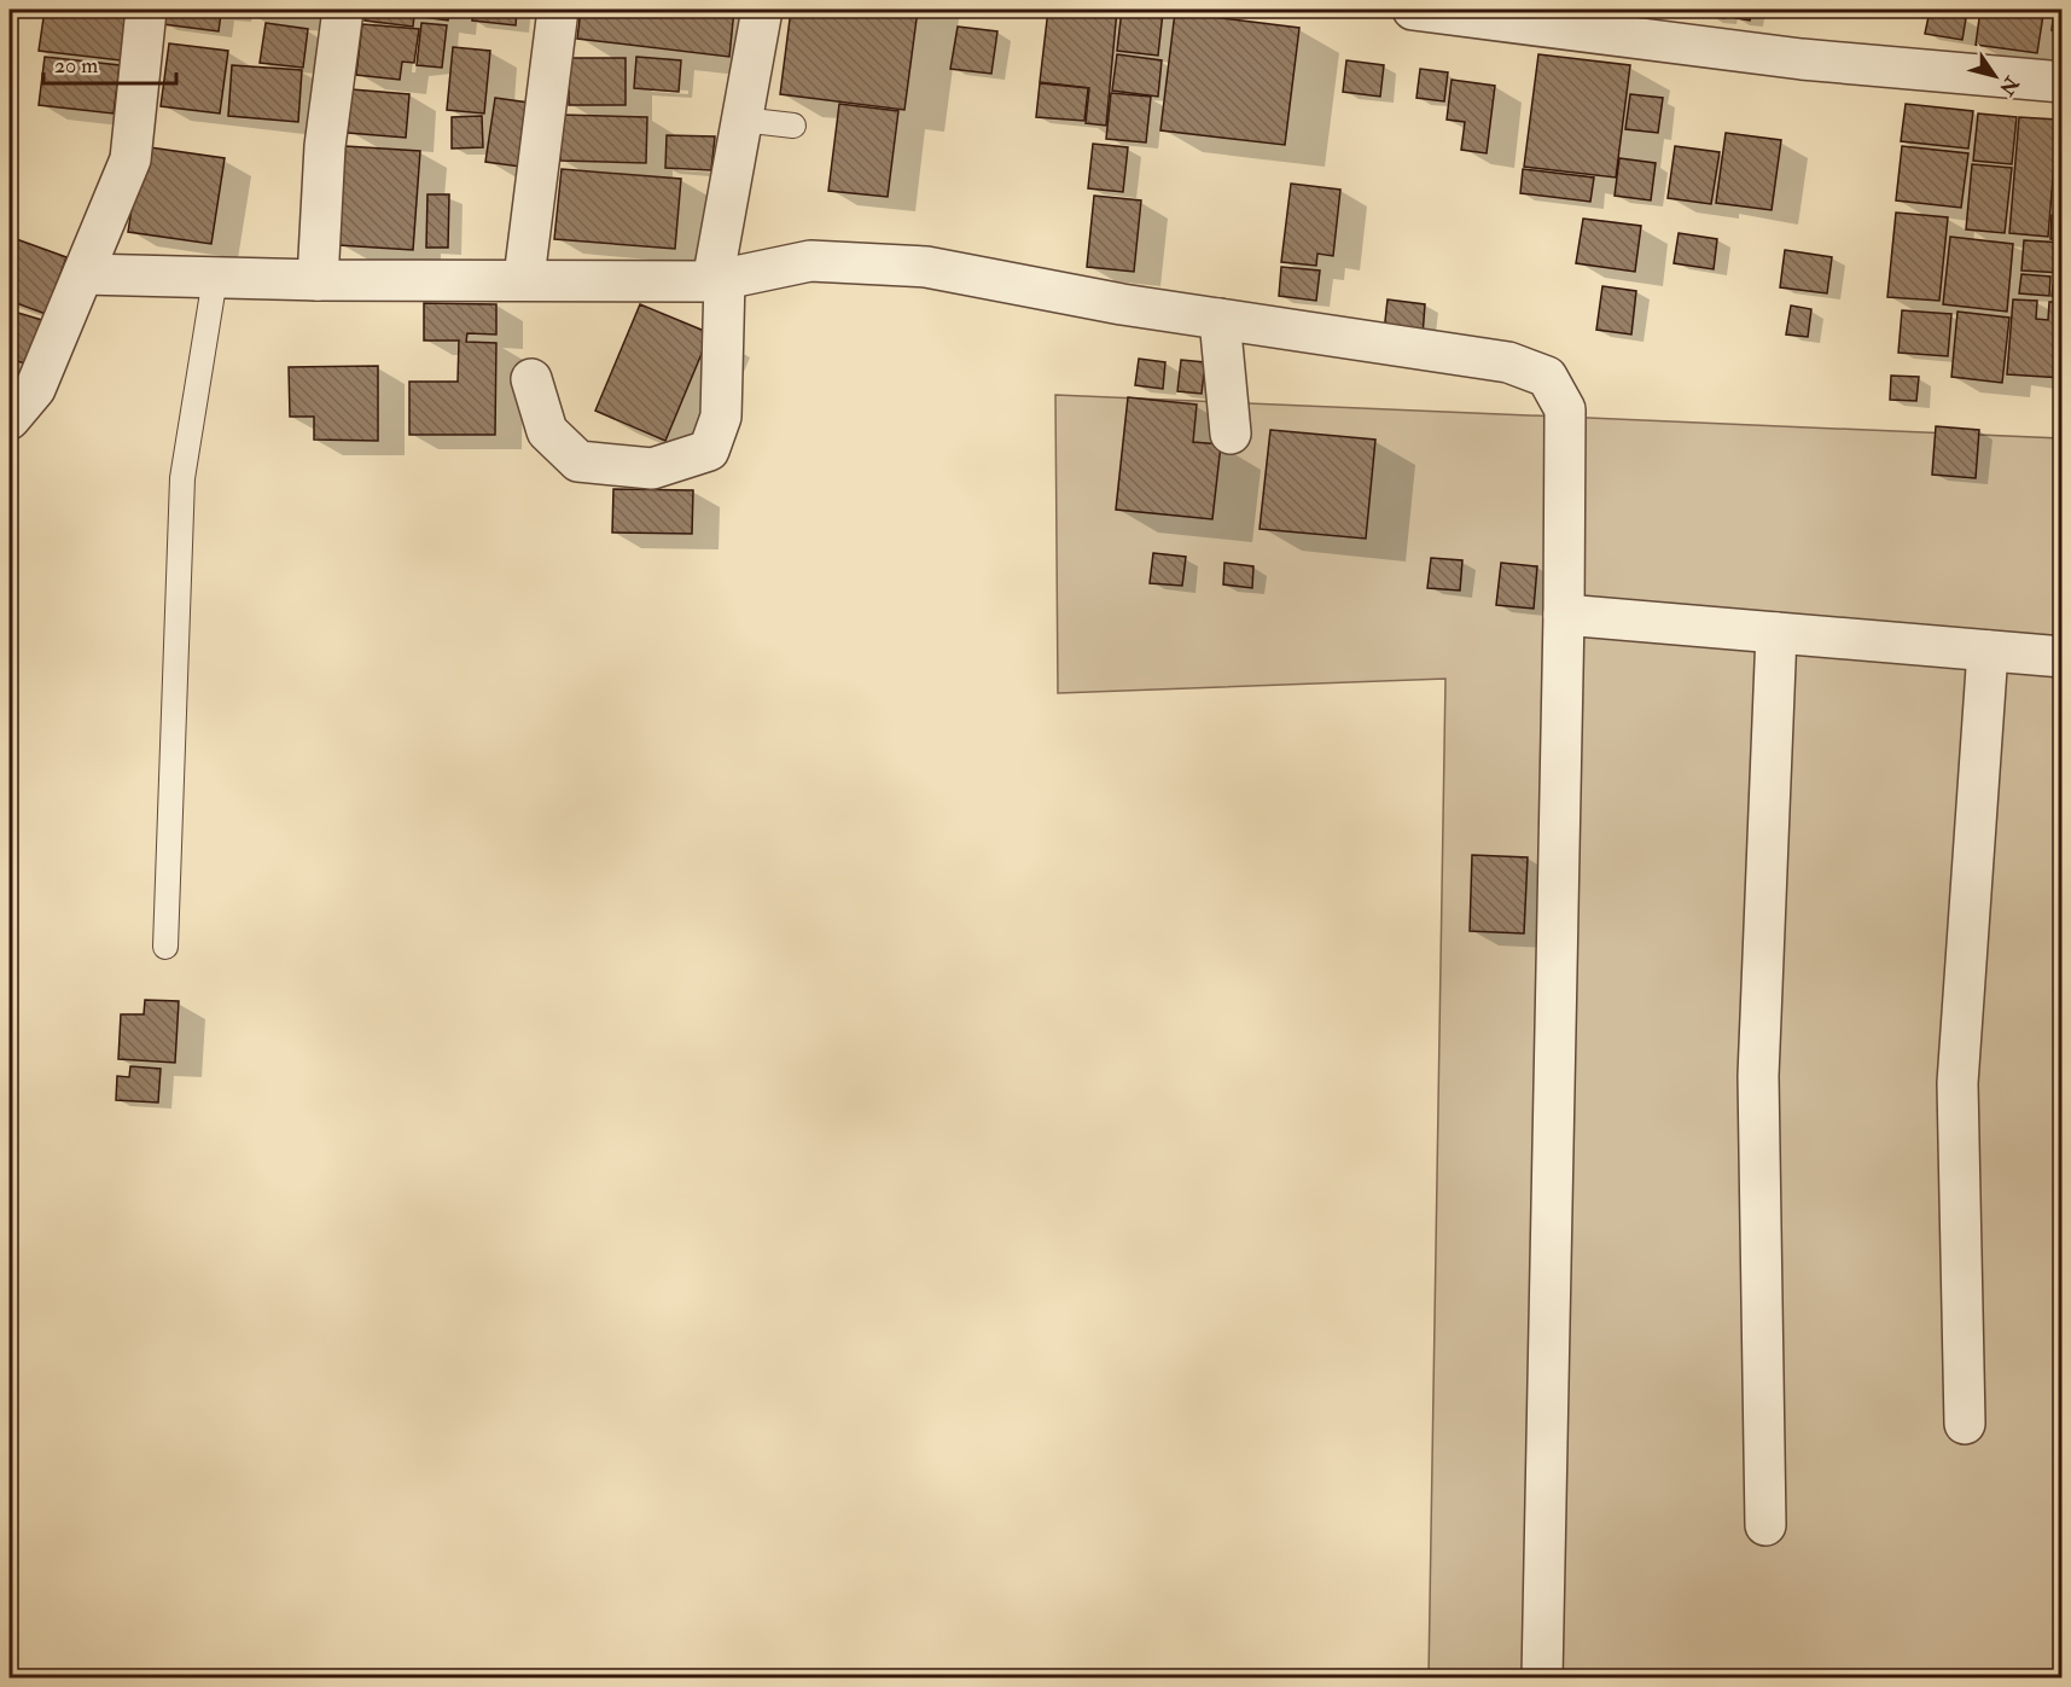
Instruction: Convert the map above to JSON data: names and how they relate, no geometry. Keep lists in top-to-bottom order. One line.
{"scale_bar":"20 m","north":"bottom right"}
